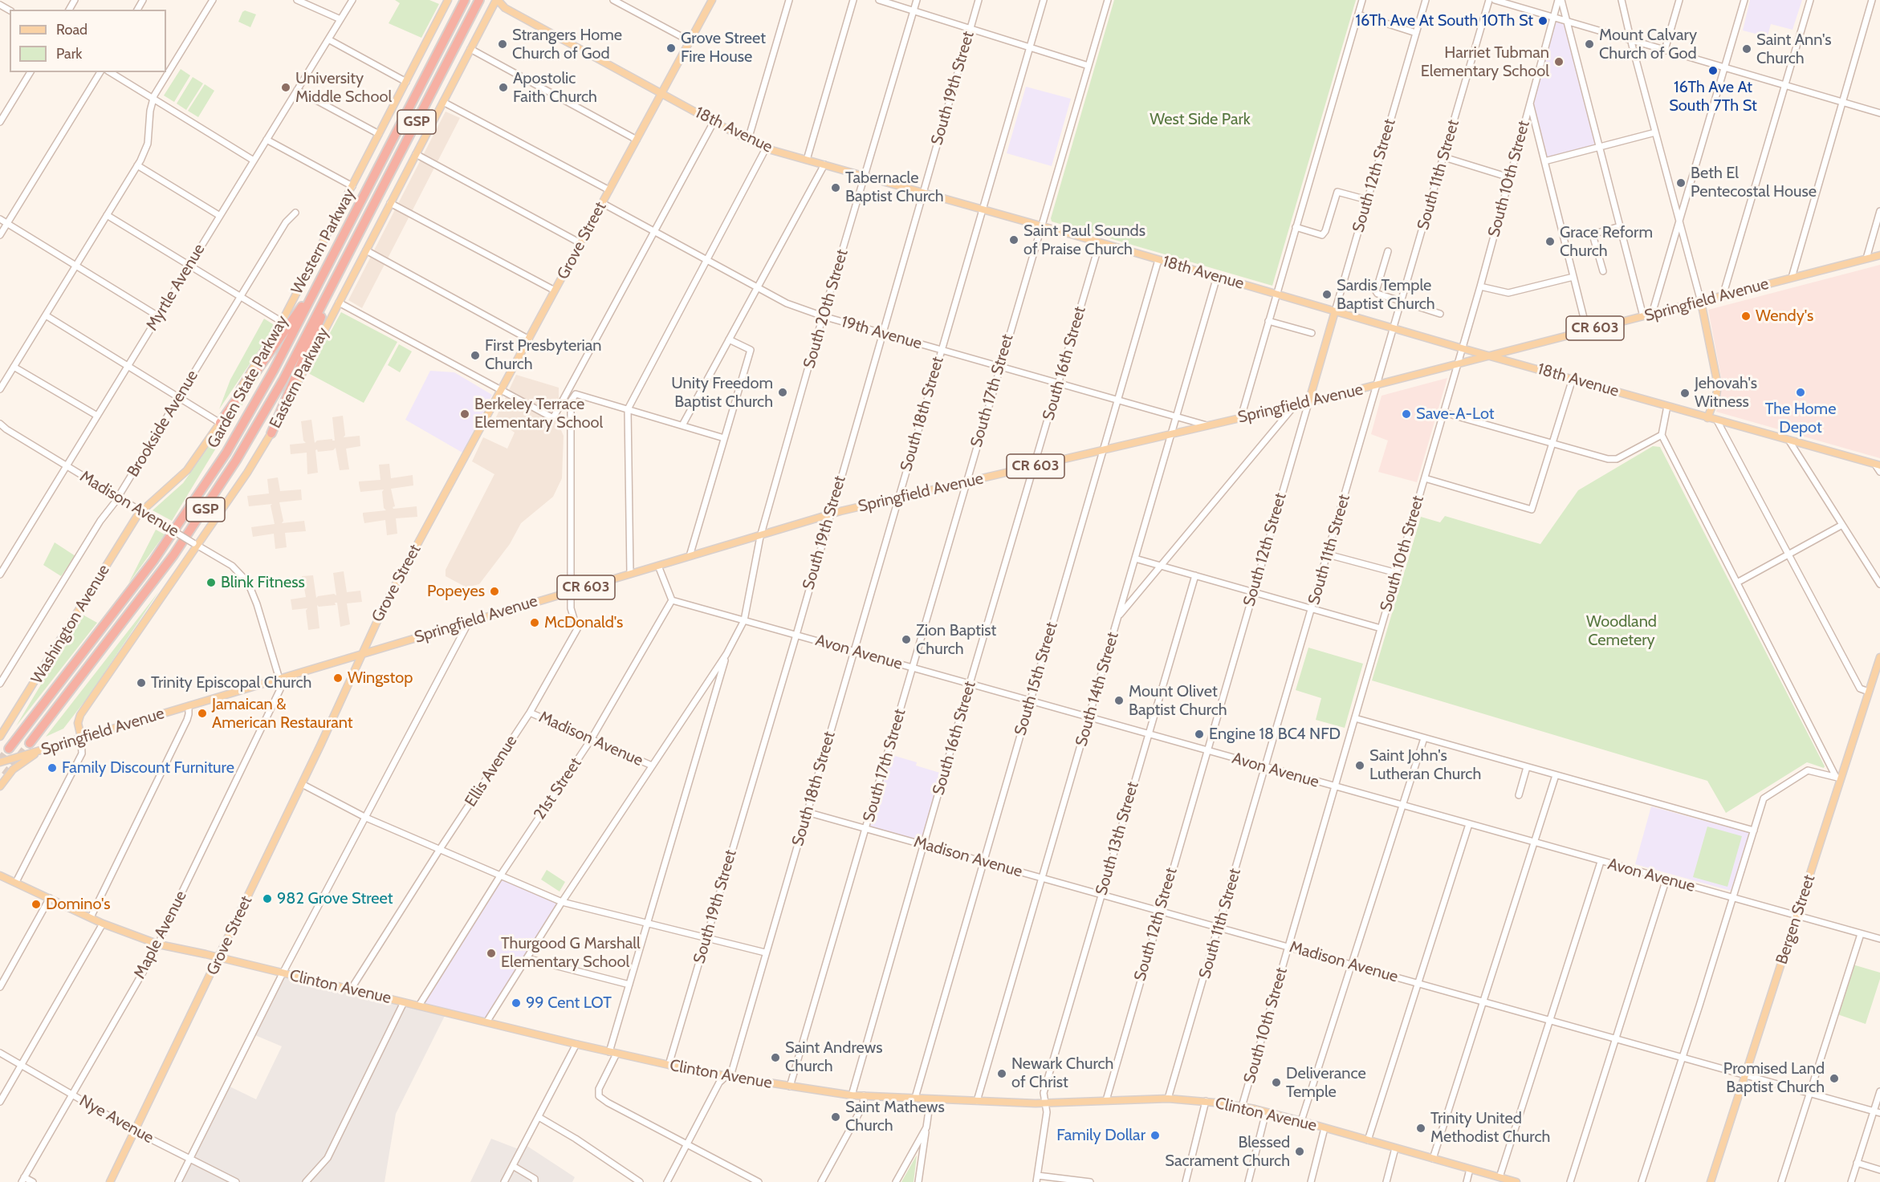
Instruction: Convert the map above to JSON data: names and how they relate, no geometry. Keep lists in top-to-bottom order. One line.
{"streets":{"highway":["GSP","Garden State Parkway"],"main road":["18th Avenue","South 12th Street","Grove Street","Western Parkway","Springfield Avenue","CR 603","Eastern Parkway","Washington Avenue","Bergen Street","Clinton Avenue"],"street":["South 19th Street","South 11th Street","South 10th Street","Myrtle Avenue","South 20th Street","19th Avenue","South 16th Street","South 17th Street","South 18th Street","Brookside Avenue","Madison Avenue","Avon Avenue","South 15th Street","South 14th Street","Ellis Avenue","21st Street","South 13th Street","Maple Avenue","Nye Avenue"]},"crossings":[["South 19th Street","18th Avenue"],["South 19th Street","Springfield Avenue"],["South 19th Street","19th Avenue"],["South 19th Street","Avon Avenue"],["South 19th Street","Clinton Avenue"],["18th Avenue","South 11th Street"],["18th Avenue","South 12th Street"],["18th Avenue","South 10th Street"],["18th Avenue","Grove Street"],["18th Avenue","Springfield Avenue"],["18th Avenue","South 20th Street"],["18th Avenue","South 16th Street"],["18th Avenue","Eastern Parkway"],["18th Avenue","South 17th Street"],["18th Avenue","South 18th Street"],["18th Avenue","South 15th Street"],["18th Avenue","South 14th Street"],["South 11th Street","Springfield Avenue"],["South 11th Street","Madison Avenue"],["South 11th Street","Avon Avenue"],["South 11th Street","Clinton Avenue"],["South 12th Street","Springfield Avenue"],["South 12th Street","Madison Avenue"],["South 12th Street","Avon Avenue"],["South 12th Street","Clinton Avenue"],["South 10th Street","Springfield Avenue"],["South 10th Street","Madison Avenue"],["South 10th Street","Avon Avenue"],["South 10th Street","Clinton Avenue"],["Grove Street","Springfield Avenue"],["Grove Street","19th Avenue"],["Grove Street","Clinton Avenue"],["Grove Street","Nye Avenue"],["Western Parkway","Madison Avenue"],["Western Parkway","Washington Avenue"],["Myrtle Avenue","Madison Avenue"],["Springfield Avenue","South 20th Street"],["Springfield Avenue","19th Avenue"],["Springfield Avenue","South 16th Street"],["Springfield Avenue","Eastern Parkway"],["Springfield Avenue","South 17th Street"],["Springfield Avenue","South 18th Street"],["Springfield Avenue","Madison Avenue"],["Springfield Avenue","South 15th Street"],["Springfield Avenue","South 14th Street"],["Springfield Avenue","Ellis Avenue"],["Springfield Avenue","Maple Avenue"],["South 20th Street","19th Avenue"],["South 20th Street","Avon Avenue"],["19th Avenue","South 16th Street"],["19th Avenue","South 17th Street"],["19th Avenue","South 18th Street"],["19th Avenue","South 15th Street"],["19th Avenue","South 14th Street"],["South 16th Street","Madison Avenue"],["South 16th Street","Avon Avenue"],["South 16th Street","Clinton Avenue"],["Eastern Parkway","Madison Avenue"],["South 17th Street","Madison Avenue"],["South 17th Street","Avon Avenue"],["South 17th Street","Clinton Avenue"],["South 18th Street","Madison Avenue"],["South 18th Street","Avon Avenue"],["South 18th Street","Clinton Avenue"],["Brookside Avenue","Madison Avenue"],["Madison Avenue","Washington Avenue"],["Madison Avenue","South 15th Street"],["Madison Avenue","South 14th Street"],["Madison Avenue","Ellis Avenue"],["Madison Avenue","21st Street"],["Madison Avenue","South 13th Street"],["Madison Avenue","Bergen Street"],["Madison Avenue","Maple Avenue"],["Avon Avenue","South 15th Street"],["Avon Avenue","South 14th Street"],["Avon Avenue","21st Street"],["Avon Avenue","South 13th Street"],["Avon Avenue","Bergen Street"],["South 15th Street","Clinton Avenue"],["South 14th Street","Clinton Avenue"],["Ellis Avenue","Clinton Avenue"],["21st Street","Clinton Avenue"],["South 13th Street","Clinton Avenue"],["Maple Avenue","Clinton Avenue"],["Maple Avenue","Nye Avenue"]],"parks":["West Side Park","Woodland Cemetery"],"places":["16Th Ave At South 10Th St","Strangers Home Church of God","Mount Calvary Church of God","Grove Street Fire House","Saint Ann's Church","Harriet Tubman Elementary School","16Th Ave At South 7Th St","University Middle School","Apostolic Faith Church","Beth El Pentecostal House","Tabernacle Baptist Church","Saint Paul Sounds of Praise Church","Grace Reform Church","Sardis Temple Baptist Church","Wendy's","First Presbyterian Church","Unity Freedom Baptist Church","The Home Depot","Jehovah's Witness","Berkeley Terrace Elementary School","Save-A-Lot","Blink Fitness","Popeyes","McDonald's","Zion Baptist Church","Wingstop","Trinity Episcopal Church","Mount Olivet Baptist Church","Jamaican & American Restaurant","Engine 18 BC4 NFD","Saint John's Lutheran Church","Family Discount Furniture","982 Grove Street","Domino's","Thurgood G Marshall Elementary School","99 Cent LOT","Saint Andrews Church","Newark Church of Christ","Promised Land Baptist Church","Deliverance Temple","Saint Mathews Church","Trinity United Methodist Church","Family Dollar","Blessed Sacrament Church"],"legend":["Road","Park"]}
